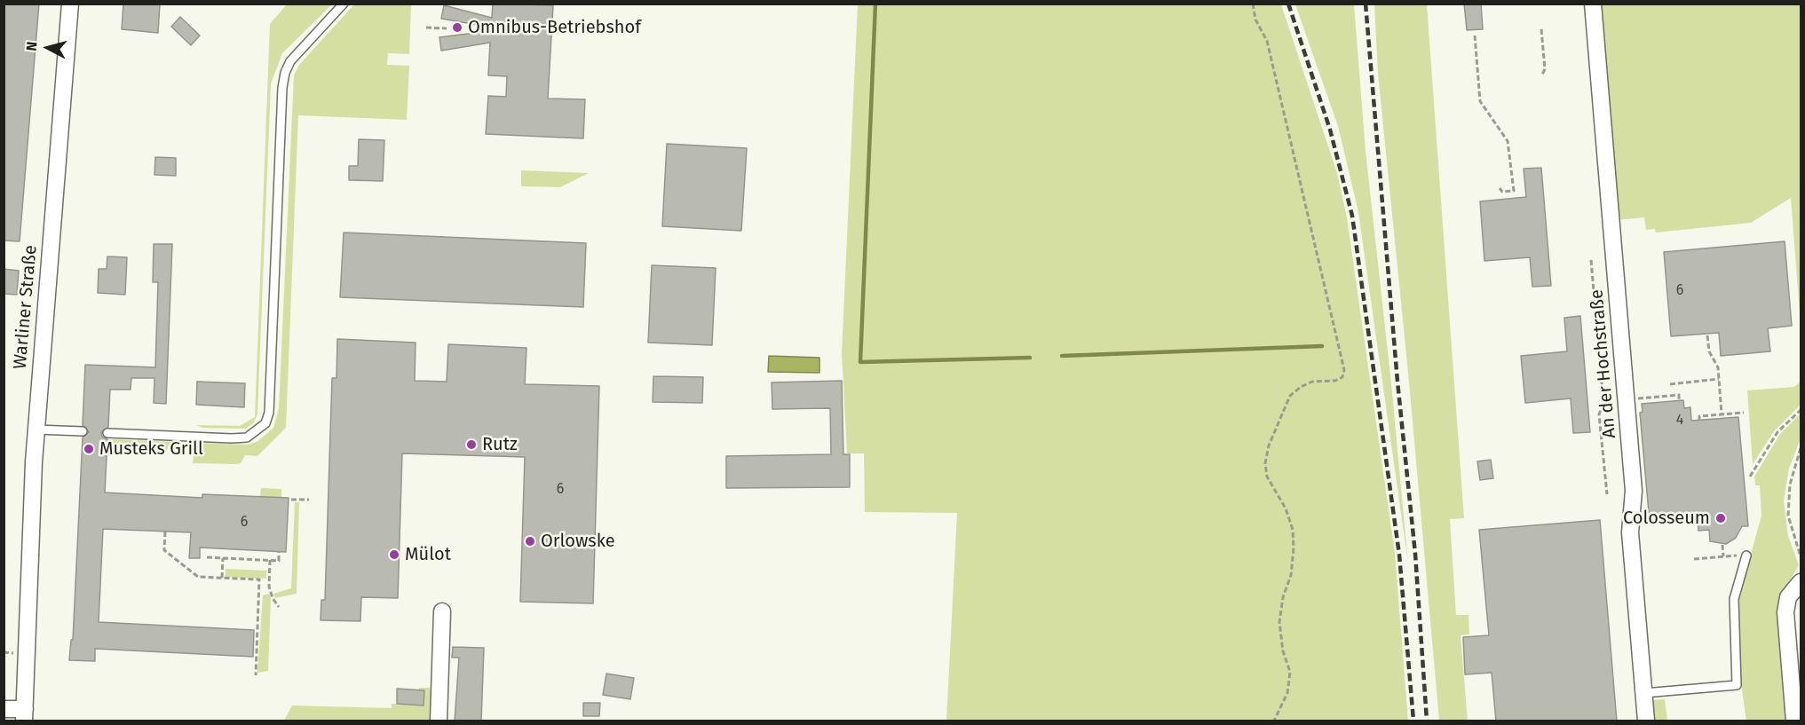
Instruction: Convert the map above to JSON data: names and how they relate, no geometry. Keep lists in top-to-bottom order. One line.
{"streets":{"street":["Warliner Straße","An der Hochstraße"]},"places":["Omnibus-Betriebshof","Rutz","Musteks Grill","Colosseum","Orlowske","Mülot"],"house_numbers":["6","4","6","6"],"north":"left"}
